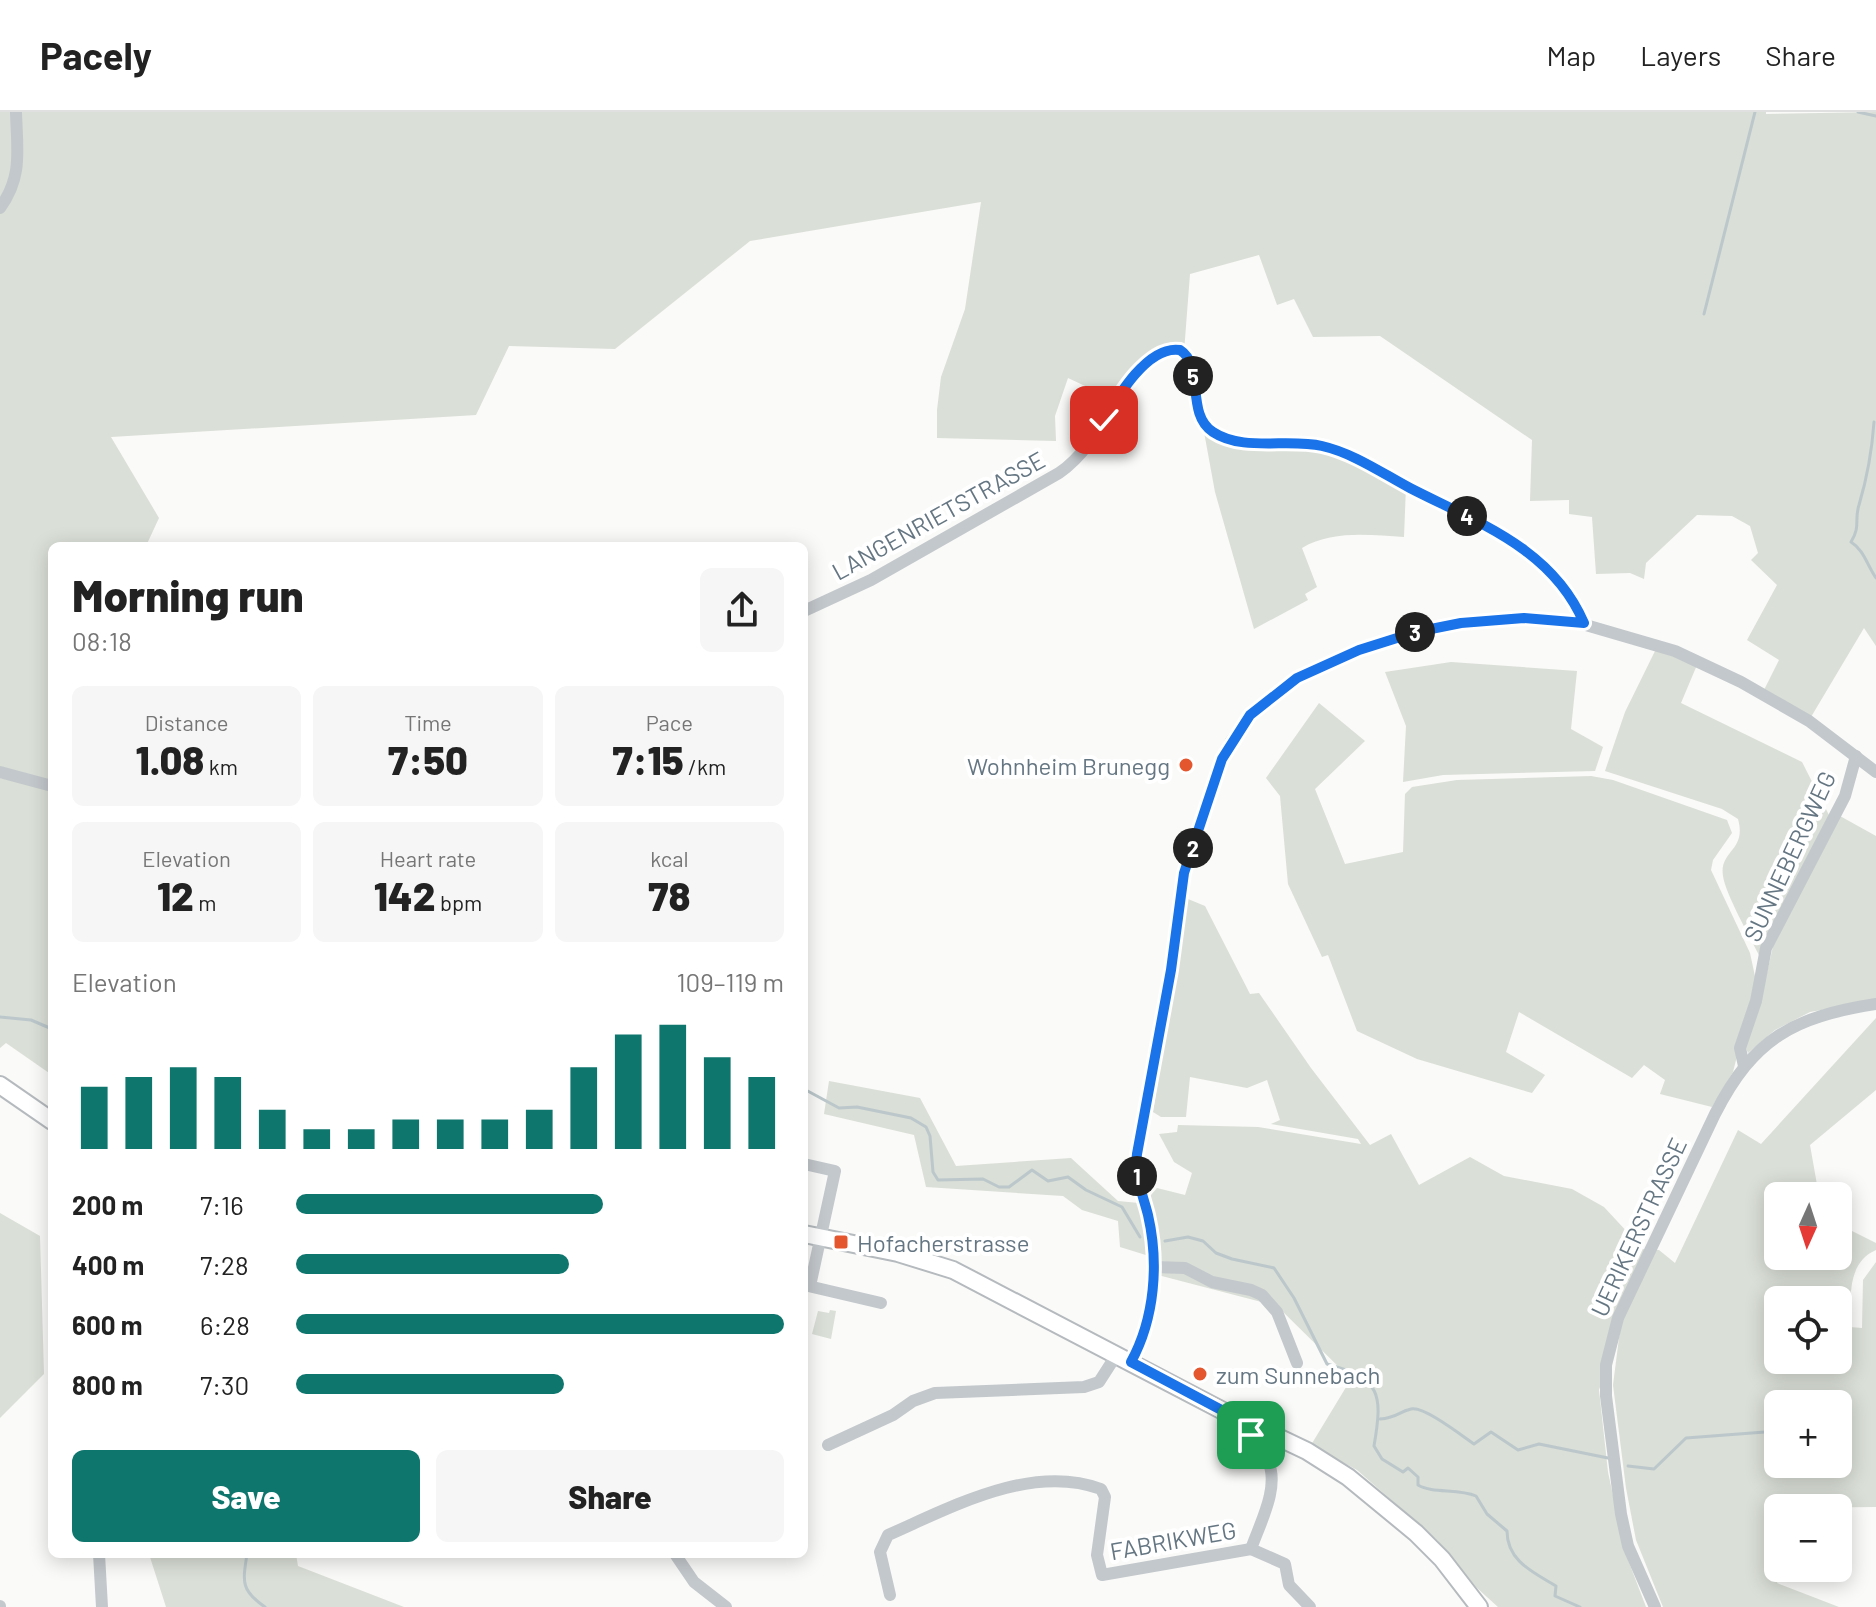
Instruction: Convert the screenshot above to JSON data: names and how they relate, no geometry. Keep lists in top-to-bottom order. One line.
{"streets":{"street":["LANGENRIETSTRASSE","SUNNEBERGWEG","UERIKERSTRASSE","FABRIKWEG"]},"crossings":[["SUNNEBERGWEG","UERIKERSTRASSE"]],"places":{"other":["Wohnheim Brunegg","zum Sunnebach"],"transit":["Hofacherstrasse"]},"north":"bottom","page":{"header":"Pacely","nav":["Map","Layers","Share"],"pins":["5","4","3","2","1"],"heading":["Morning run","08:18"],"stats":[["Distance","1.08 km"],["Time","7:50"],["Pace","7:15 /km"],["Elevation","12 m"],["Heart rate","142 bpm"],["kcal","78"]],"chart":["Elevation","109–119 m"],"list":[{"name":"200 m","note":"7:16"},{"name":"400 m","note":"7:28"},{"name":"600 m","note":"6:28"},{"name":"800 m","note":"7:30"}],"map_buttons":["+","−"],"buttons":["Save","Share"]}}
